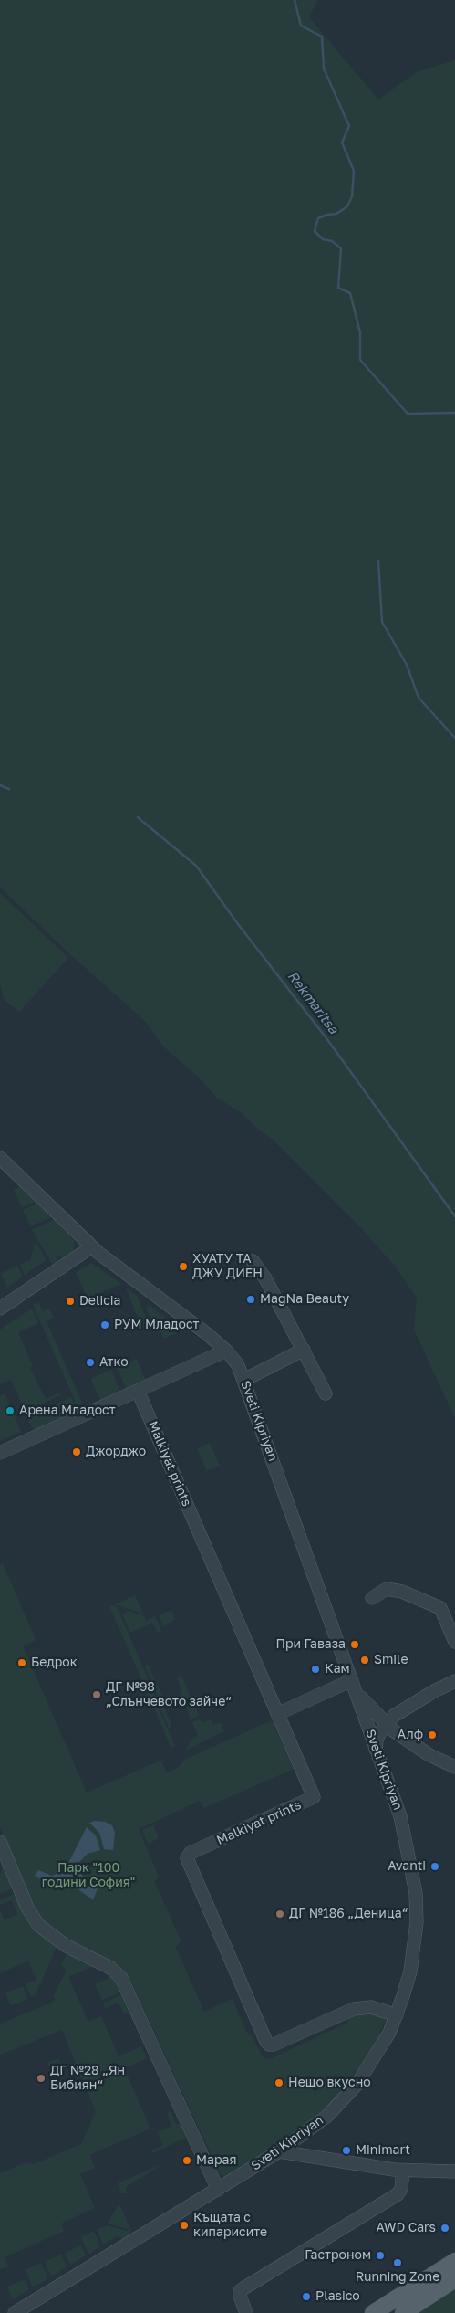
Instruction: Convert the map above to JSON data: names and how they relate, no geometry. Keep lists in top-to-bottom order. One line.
{"streets":{"street":["Sveti Kipriyan","Malkiyat prints"]},"crossings":[["Sveti Kipriyan","Malkiyat prints"]],"water":["Rekmaritsa"],"parks":["Парк \"100 години София\""],"places":["ХУАТУ ТА ДЖУ ДИЕН","MagNa Beauty","Delicia","РУМ Младост","Атко","Арена Младост","Джорджо","При Гаваза","Smile","Бедрок","Кам","ДГ №98 „Слънчевото зайче“","Алф","Avanti","ДГ №186 „Деница“","ДГ №28 „Ян Бибиян“","Нещо вкусно","Minimart","Марая","Къщата с кипарисите","AWD Cars","Гастроном","Running Zone","Plasico"]}
